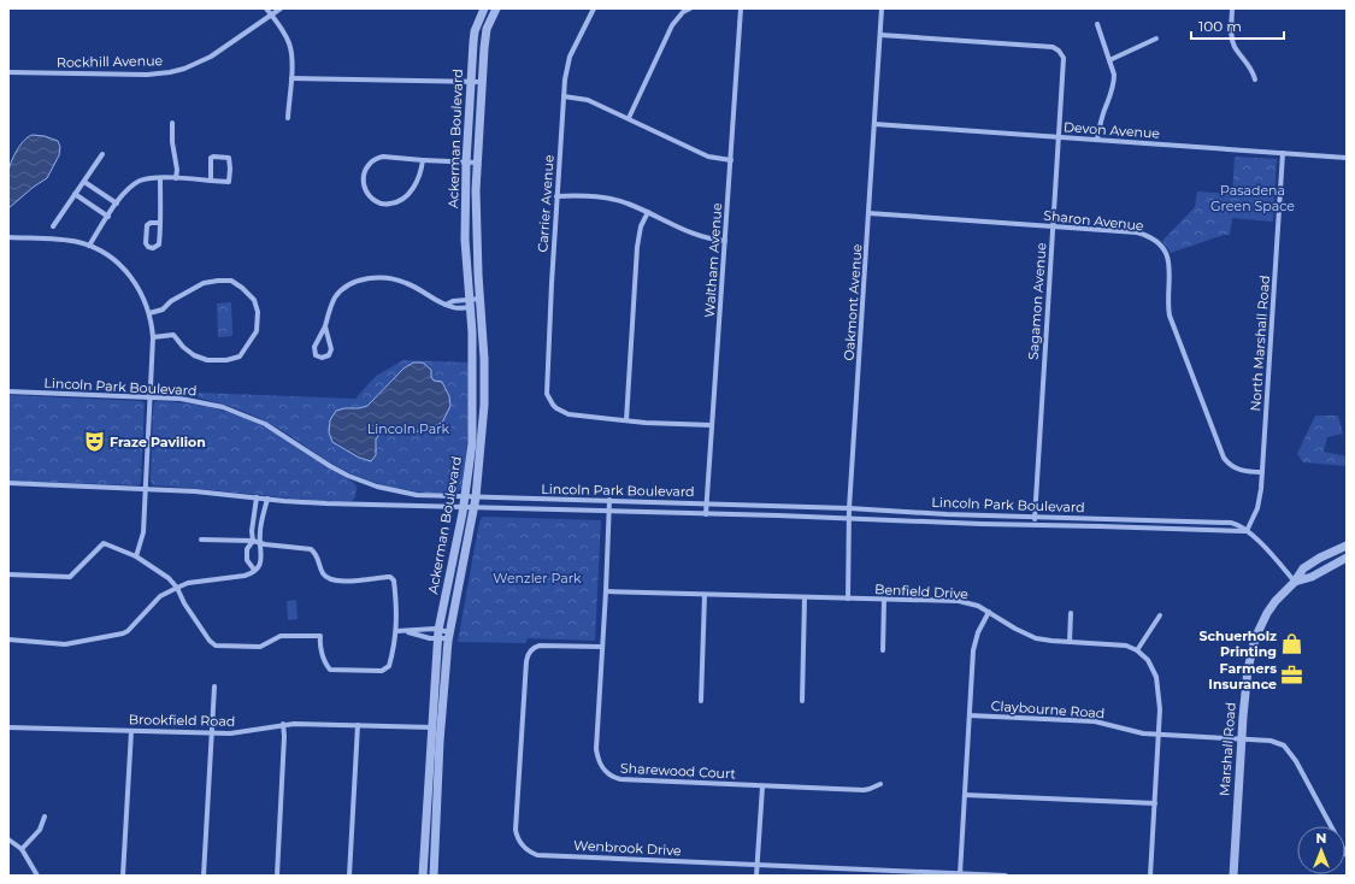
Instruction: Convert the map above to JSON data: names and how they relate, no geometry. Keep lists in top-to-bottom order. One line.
{"streets":{"street":["Rockhill Avenue","Devon Avenue","Ackerman Boulevard","Carrier Avenue","Sharon Avenue","Waltham Avenue","Sagamon Avenue","Oakmont Avenue","North Marshall Road","Lincoln Park Boulevard","Benfield Drive","Claybourne Road","Brookfield Road","Marshall Road","Sharewood Court","Wenbrook Drive"]},"crossings":[["Devon Avenue","Sagamon Avenue"],["Devon Avenue","Oakmont Avenue"],["Devon Avenue","North Marshall Road"],["Ackerman Boulevard","Lincoln Park Boulevard"],["Ackerman Boulevard","Brookfield Road"],["Sharon Avenue","Sagamon Avenue"],["Sharon Avenue","Oakmont Avenue"],["Sharon Avenue","North Marshall Road"],["Waltham Avenue","Lincoln Park Boulevard"],["Sagamon Avenue","Oakmont Avenue"],["Sagamon Avenue","Lincoln Park Boulevard"],["Oakmont Avenue","Lincoln Park Boulevard"],["Oakmont Avenue","Benfield Drive"],["North Marshall Road","Lincoln Park Boulevard"],["Lincoln Park Boulevard","Marshall Road"],["Lincoln Park Boulevard","Sharewood Court"],["Benfield Drive","Sharewood Court"],["Claybourne Road","Marshall Road"],["Sharewood Court","Wenbrook Drive"]],"parks":["Pasadena Green Space","Lincoln Park","Wenzler Park"],"places":{"theatre":["Fraze Pavilion"],"shop":["Schuerholz Printing"],"office":["Farmers Insurance"]},"scale_bar":"100 m","north":"top"}
